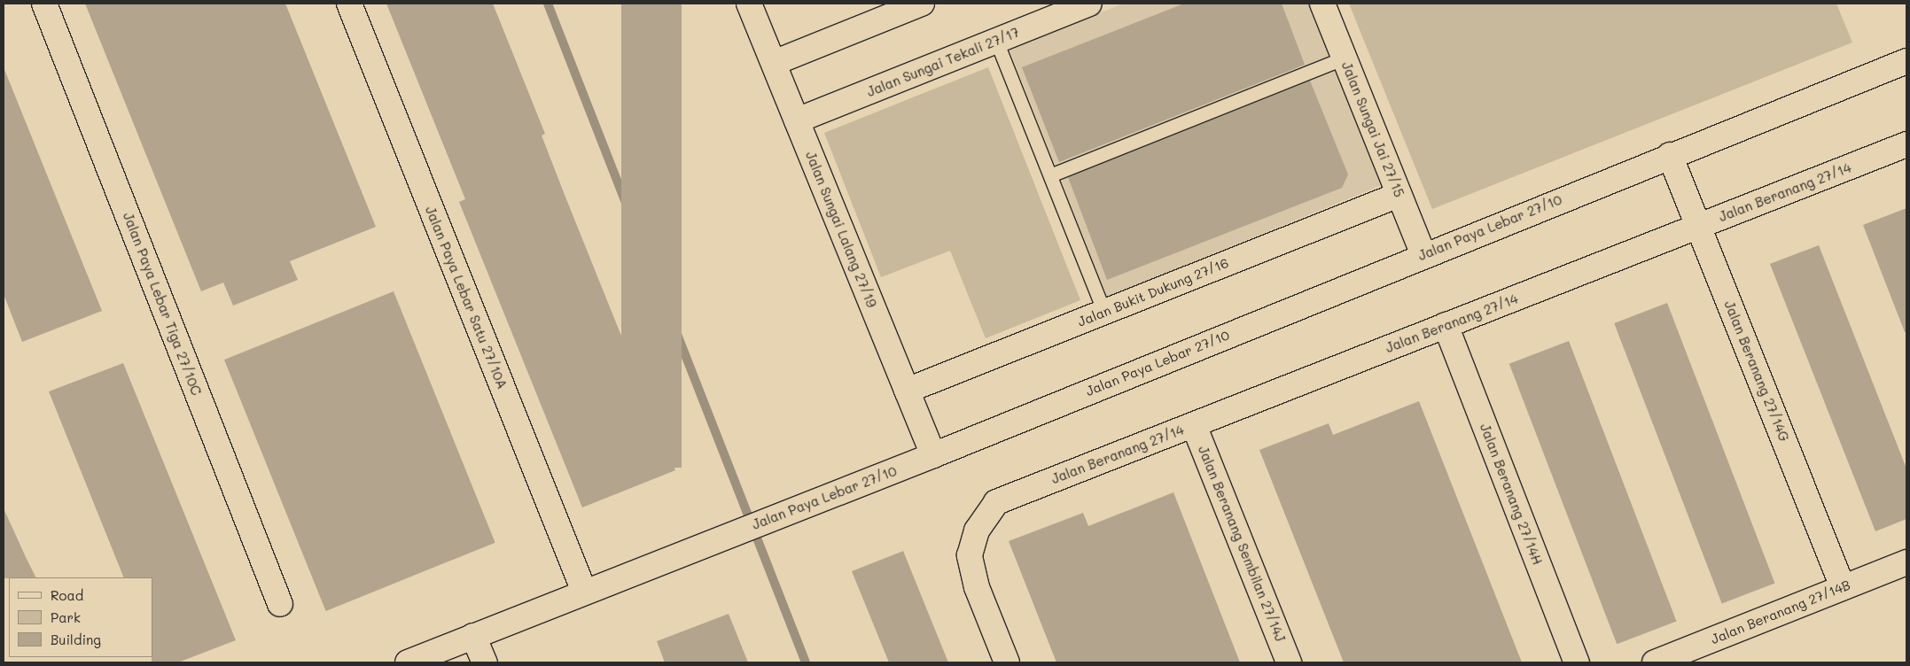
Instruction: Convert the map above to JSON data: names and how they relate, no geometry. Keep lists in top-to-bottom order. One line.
{"streets":{"street":["Jalan Sungai Tekali 27/17","Jalan Sungai Jai 27/15","Jalan Beranang 27/14","Jalan Paya Lebar 27/10","Jalan Sungai Lalang 27/19","Jalan Bukit Dukung 27/16","Jalan Paya Lebar Satu 27/10A","Jalan Paya Lebar Tiga 27/10C","Jalan Beranang 27/14G","Jalan Beranang 27/14H","Jalan Beranang Sembilan 27/14J","Jalan Beranang 27/14B"]},"crossings":[["Jalan Sungai Tekali 27/17","Jalan Sungai Lalang 27/19"],["Jalan Sungai Jai 27/15","Jalan Paya Lebar 27/10"],["Jalan Sungai Jai 27/15","Jalan Bukit Dukung 27/16"],["Jalan Beranang 27/14","Jalan Beranang 27/14G"],["Jalan Beranang 27/14","Jalan Beranang 27/14H"],["Jalan Beranang 27/14","Jalan Beranang Sembilan 27/14J"],["Jalan Paya Lebar 27/10","Jalan Sungai Lalang 27/19"],["Jalan Paya Lebar 27/10","Jalan Paya Lebar Satu 27/10A"],["Jalan Paya Lebar 27/10","Jalan Beranang 27/14G"],["Jalan Sungai Lalang 27/19","Jalan Bukit Dukung 27/16"],["Jalan Beranang 27/14G","Jalan Beranang 27/14B"]],"legend":["Road","Park","Building"]}
